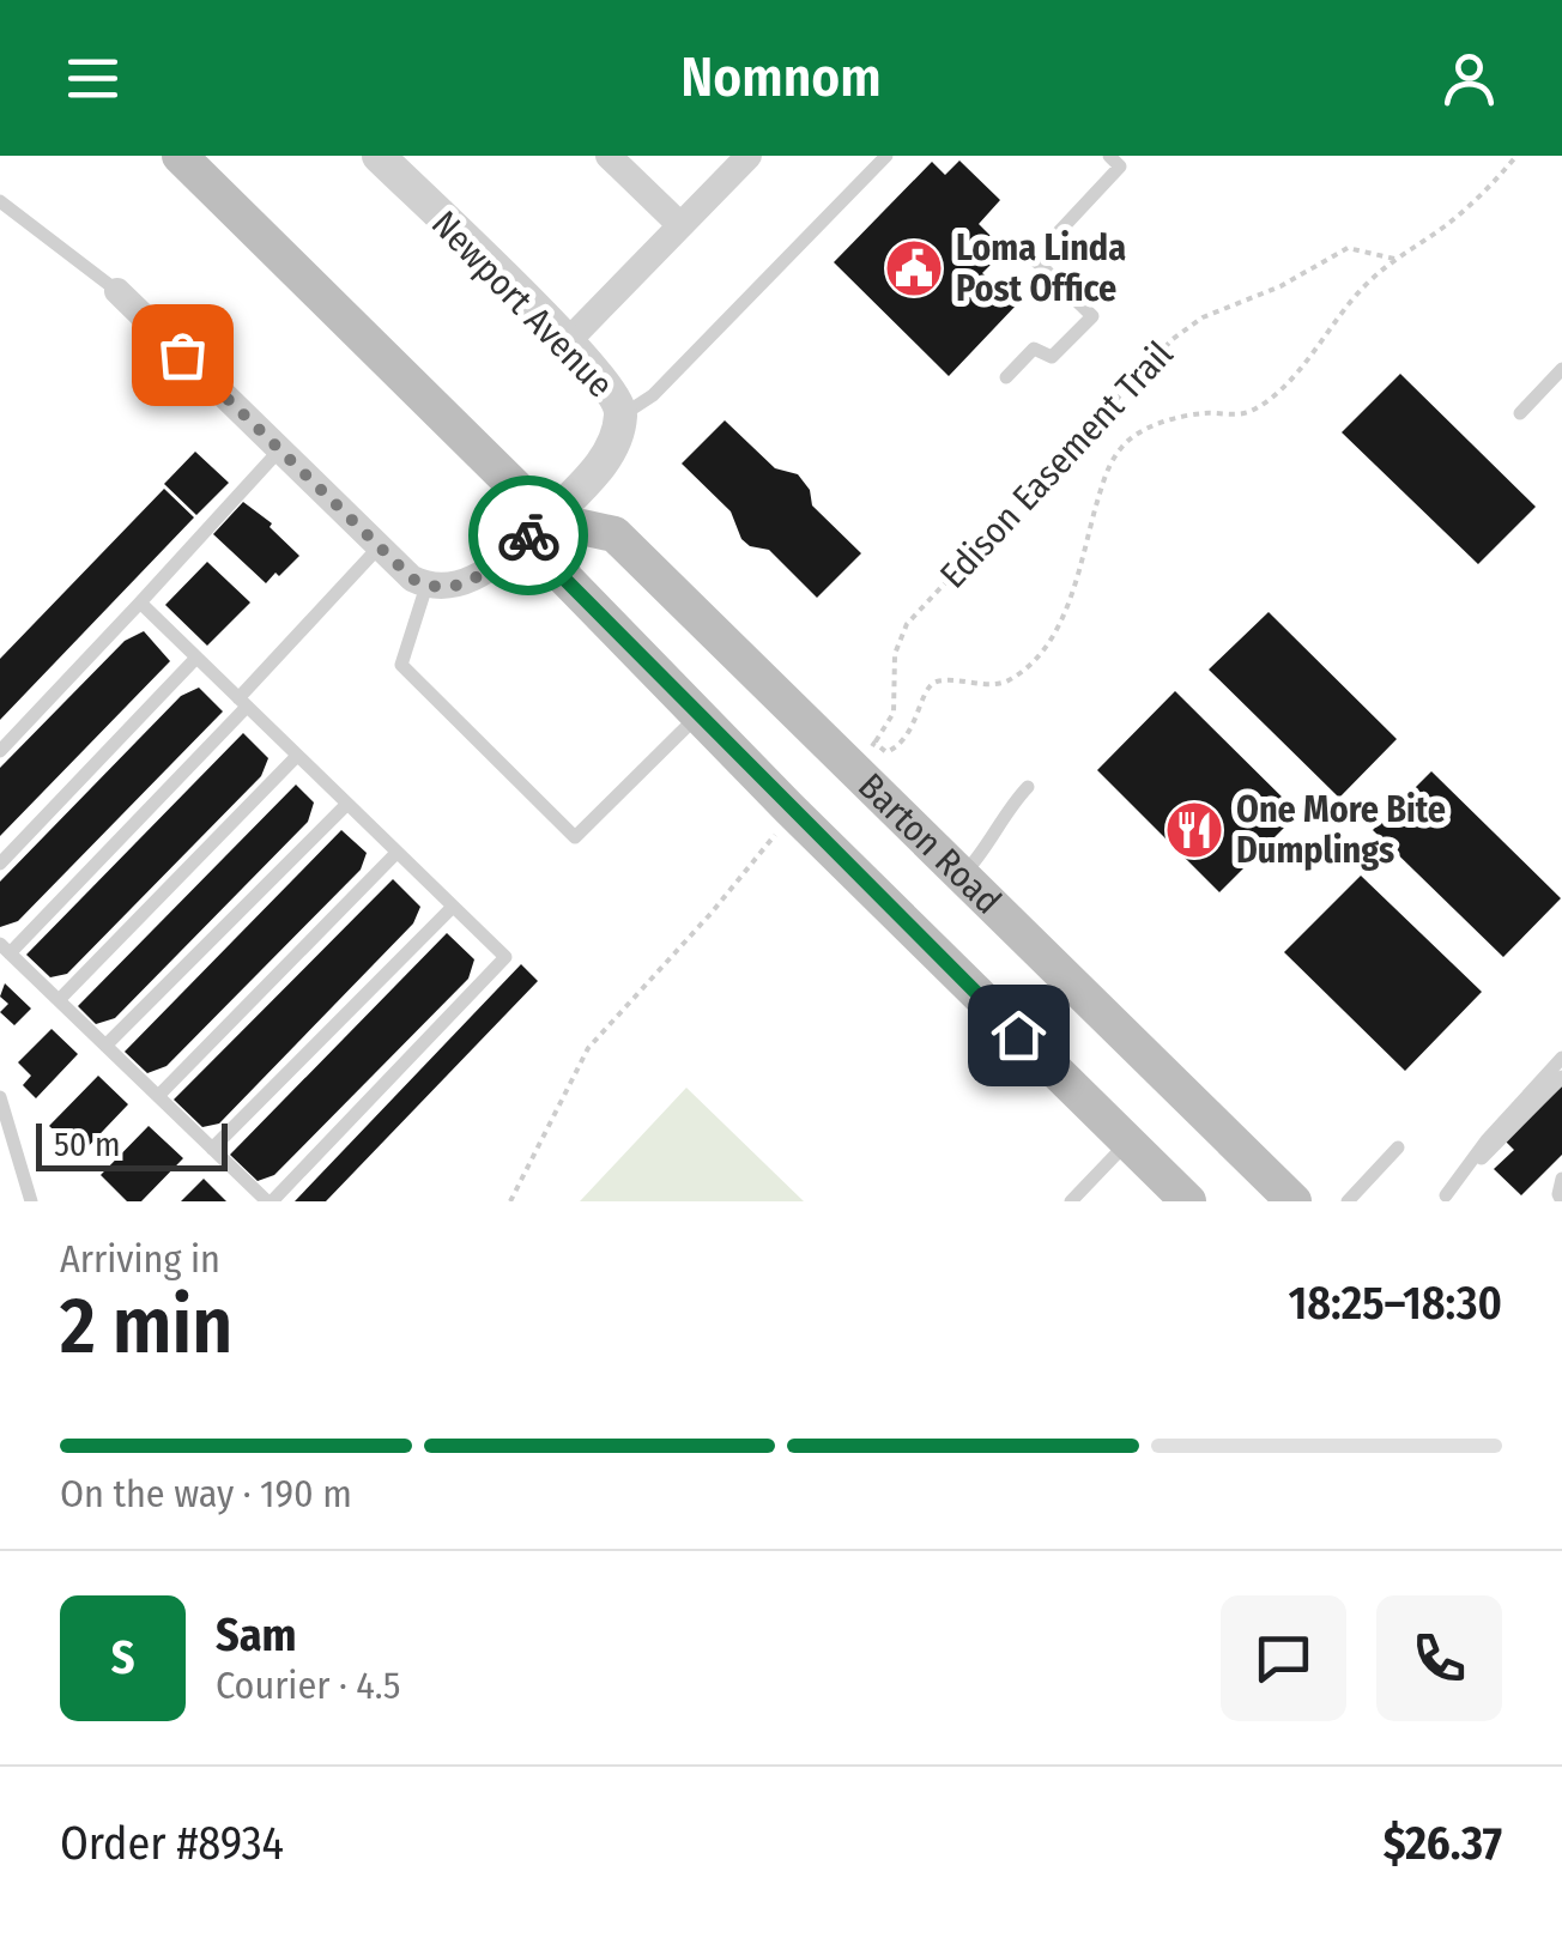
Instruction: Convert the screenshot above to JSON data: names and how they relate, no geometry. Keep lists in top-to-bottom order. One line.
{"streets":{"main road":["Barton Road"],"street":["Newport Avenue"],"path":["Edison Easement Trail"]},"crossings":[["Newport Avenue","Barton Road"],["Edison Easement Trail","Barton Road"]],"places":{"public building":["Loma Linda Post Office"],"restaurant":["One More Bite Dumplings"]},"scale_bar":"50 m","page":{"header":"Nomnom","scale":"50 m","heading":["2 min","Arriving in","18:25–18:30"],"panel":["Sam","Courier · 4.5","Order #8934","$26.37"],"bar":"On the way · 190 m","round":"S"}}
